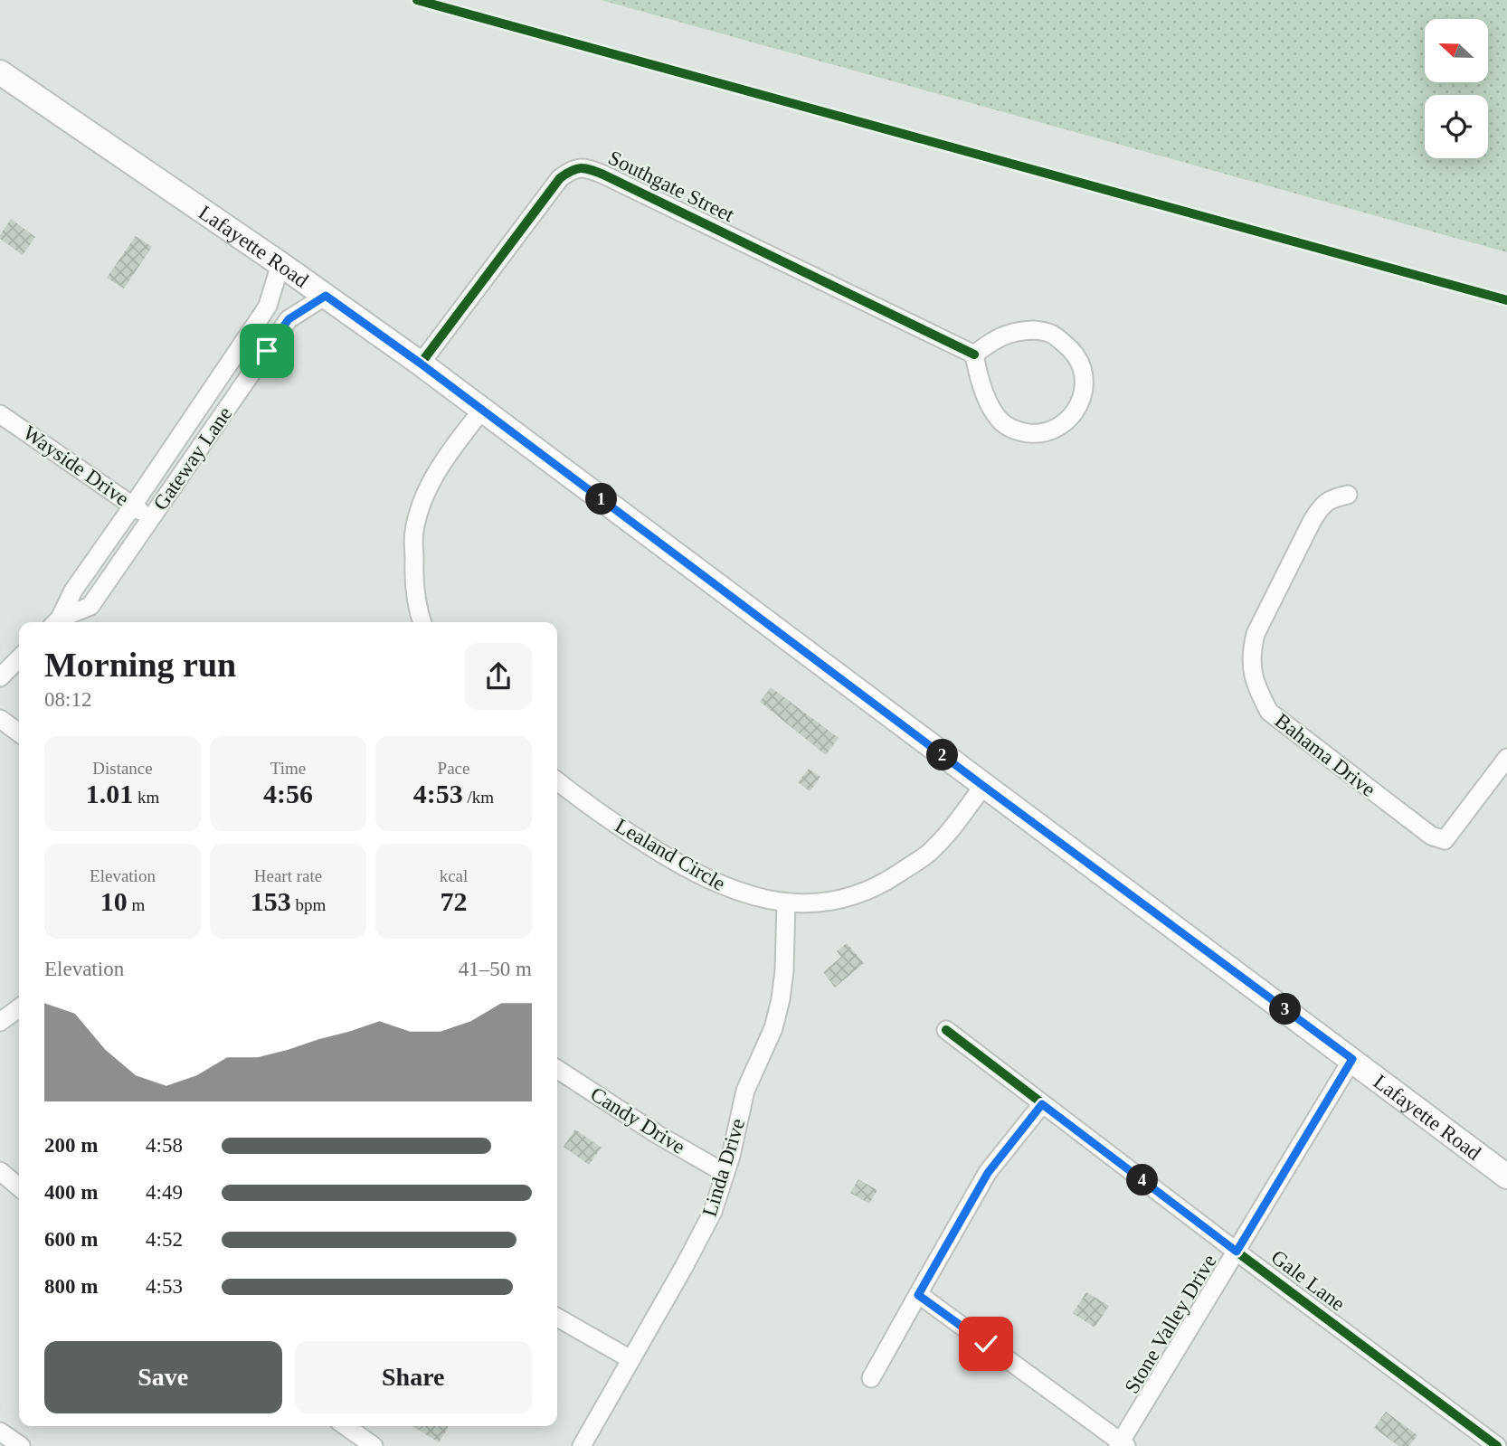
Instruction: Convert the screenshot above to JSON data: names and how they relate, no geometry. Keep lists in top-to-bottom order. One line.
{"streets":{"main road":["Lafayette Road"],"street":["Southgate Street","Gateway Lane","Wayside Drive","Bahama Drive","Lealand Circle","Candy Drive","Linda Drive","Gale Lane","Stone Valley Drive"]},"crossings":[["Southgate Street","Lafayette Road"],["Lafayette Road","Gateway Lane"],["Lafayette Road","Lealand Circle"],["Lafayette Road","Stone Valley Drive"],["Gateway Lane","Wayside Drive"],["Lealand Circle","Linda Drive"],["Candy Drive","Linda Drive"],["Gale Lane","Stone Valley Drive"]],"north":"left","page":{"pins":["1","2","3","4"],"heading":["Morning run","08:12"],"stats":[["Distance","1.01 km"],["Time","4:56"],["Pace","4:53 /km"],["Elevation","10 m"],["Heart rate","153 bpm"],["kcal","72"]],"chart":["Elevation","41–50 m"],"list":[{"name":"200 m","note":"4:58"},{"name":"400 m","note":"4:49"},{"name":"600 m","note":"4:52"},{"name":"800 m","note":"4:53"}],"buttons":["Save","Share"]}}
